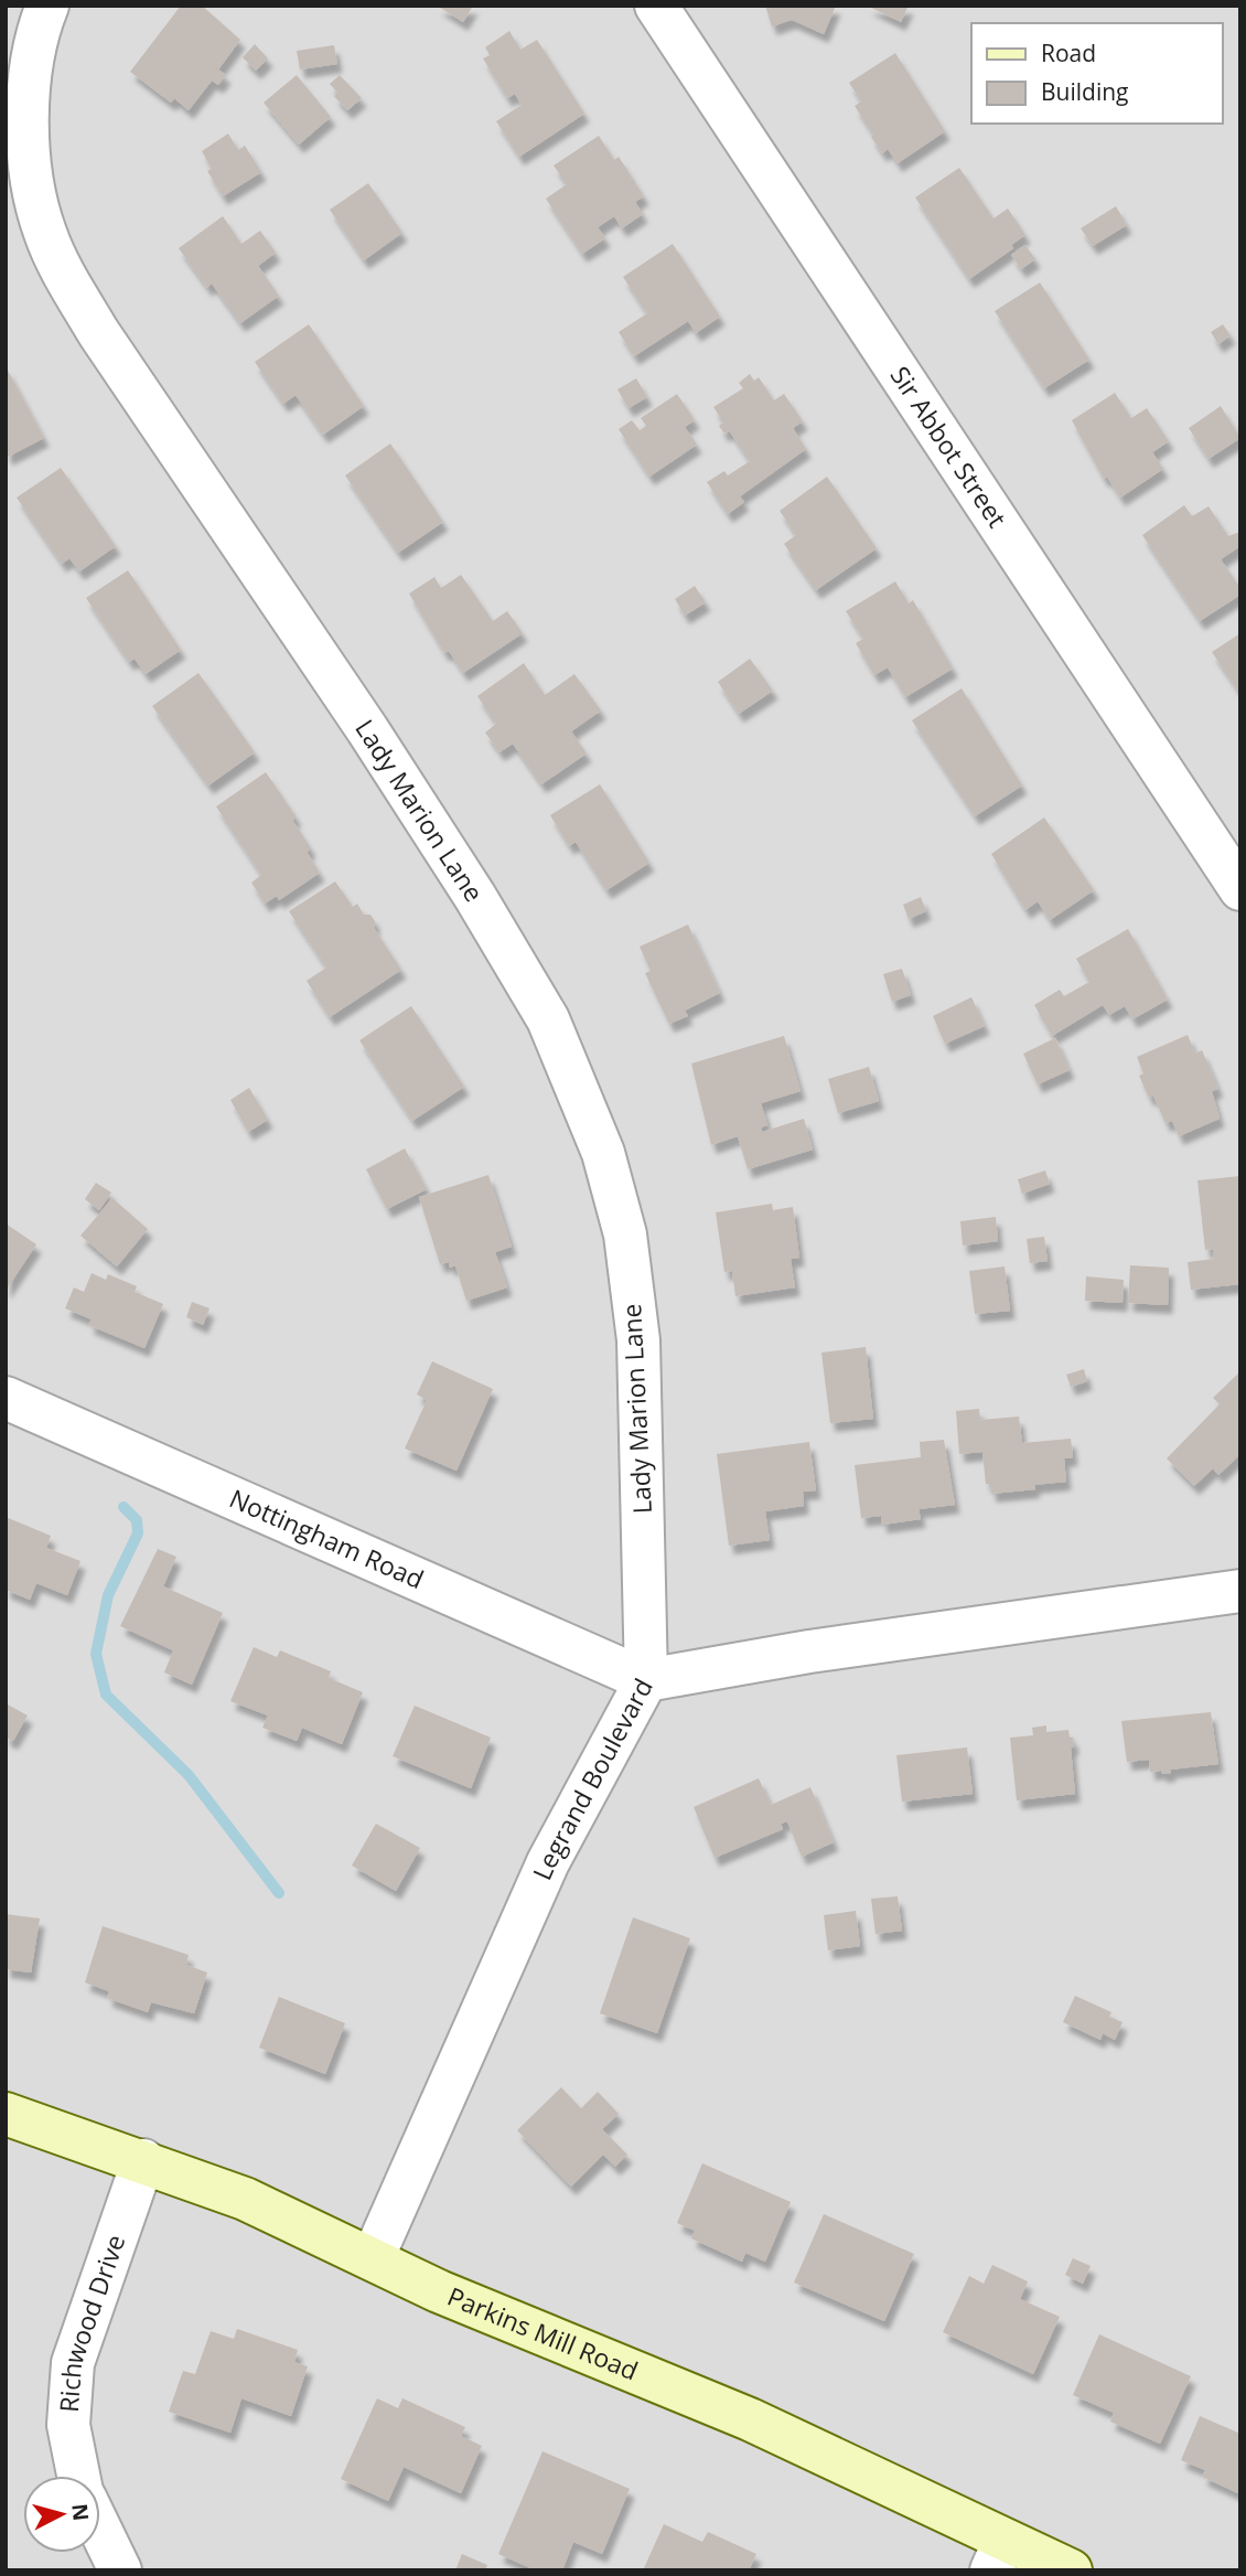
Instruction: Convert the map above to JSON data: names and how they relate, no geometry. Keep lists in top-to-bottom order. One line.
{"streets":{"street":["Sir Abbot Street","Lady Marion Lane","Nottingham Road","Legrand Boulevard","Richwood Drive","Parkins Mill Road"]},"crossings":[["Lady Marion Lane","Nottingham Road"],["Lady Marion Lane","Legrand Boulevard"],["Nottingham Road","Legrand Boulevard"],["Legrand Boulevard","Parkins Mill Road"],["Richwood Drive","Parkins Mill Road"]],"legend":["Road","Building"],"north":"right"}
